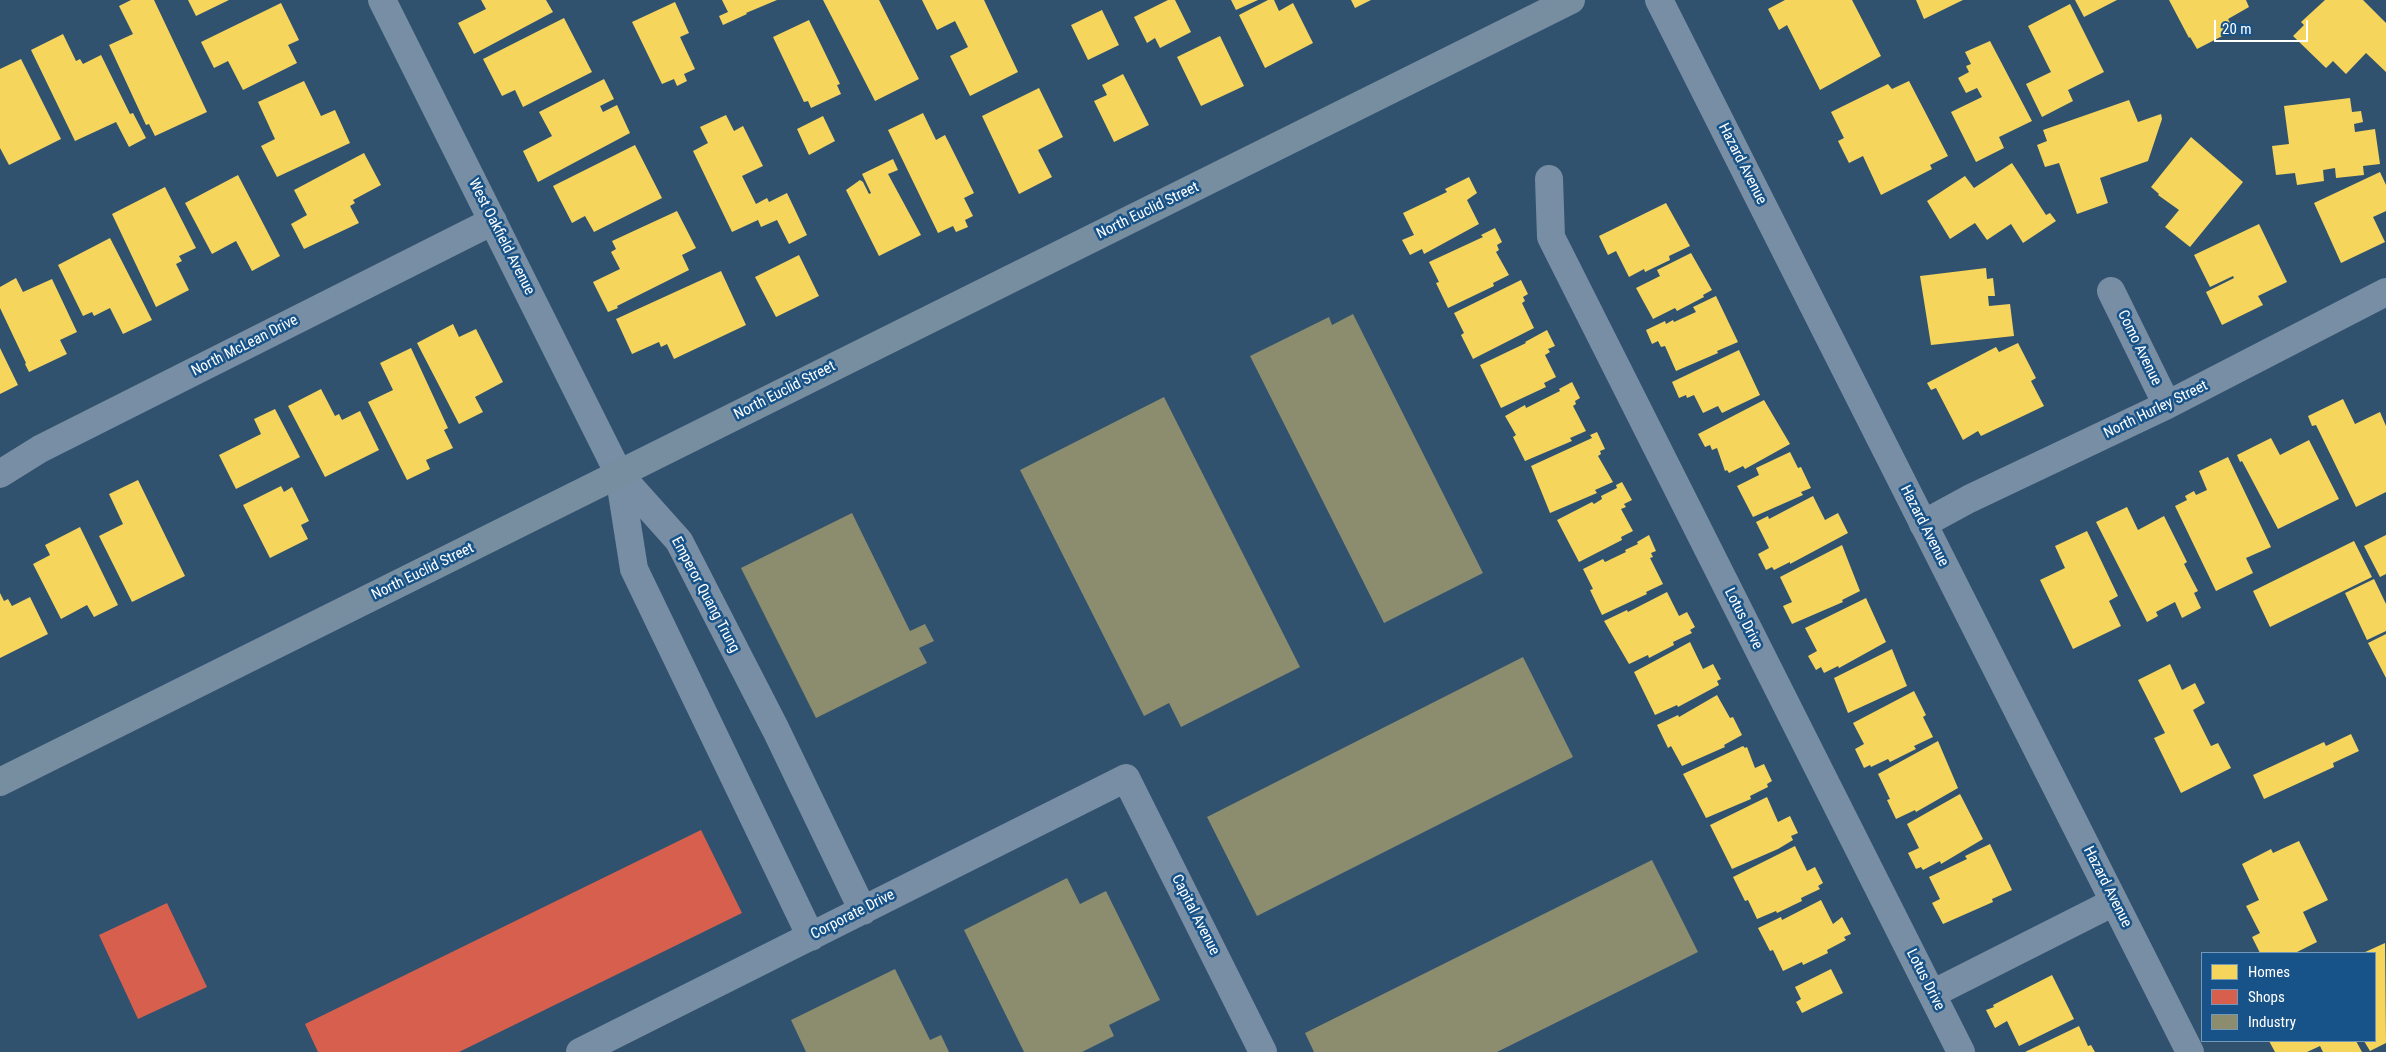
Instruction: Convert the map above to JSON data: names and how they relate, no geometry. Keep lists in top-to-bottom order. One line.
{"streets":{"main road":["North Euclid Street"],"street":["Hazard Avenue","West Oakfield Avenue","North McLean Drive","Como Avenue","North Hurley Street","Emperor Quang Trung","Lotus Drive","Corporate Drive","Capital Avenue"]},"crossings":[["Hazard Avenue","North Hurley Street"],["North Euclid Street","West Oakfield Avenue"],["North Euclid Street","Emperor Quang Trung"],["West Oakfield Avenue","North McLean Drive"],["West Oakfield Avenue","Emperor Quang Trung"],["Como Avenue","North Hurley Street"],["Emperor Quang Trung","Corporate Drive"],["Corporate Drive","Capital Avenue"]],"legend":["Homes","Shops","Industry"],"scale_bar":"20 m"}
